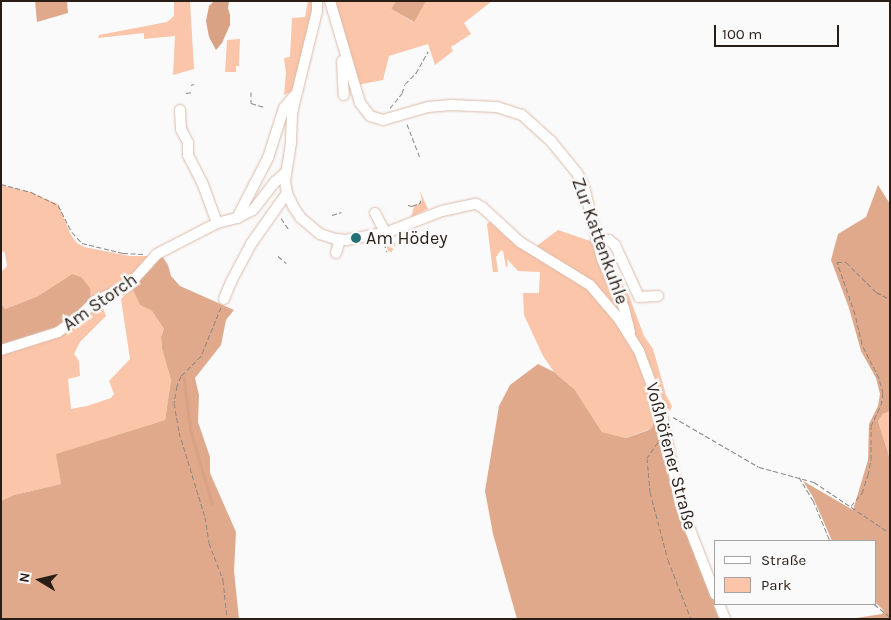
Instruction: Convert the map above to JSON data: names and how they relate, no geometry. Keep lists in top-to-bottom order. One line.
{"streets":{"street":["Zur Kattenkuhle","Am Storch","Voßhöfener Straße"]},"crossings":[["Zur Kattenkuhle","Voßhöfener Straße"],["Am Storch","Voßhöfener Straße"]],"places":["Am Hödey"],"legend":["Straße","Park"],"scale_bar":"100 m","north":"left"}
